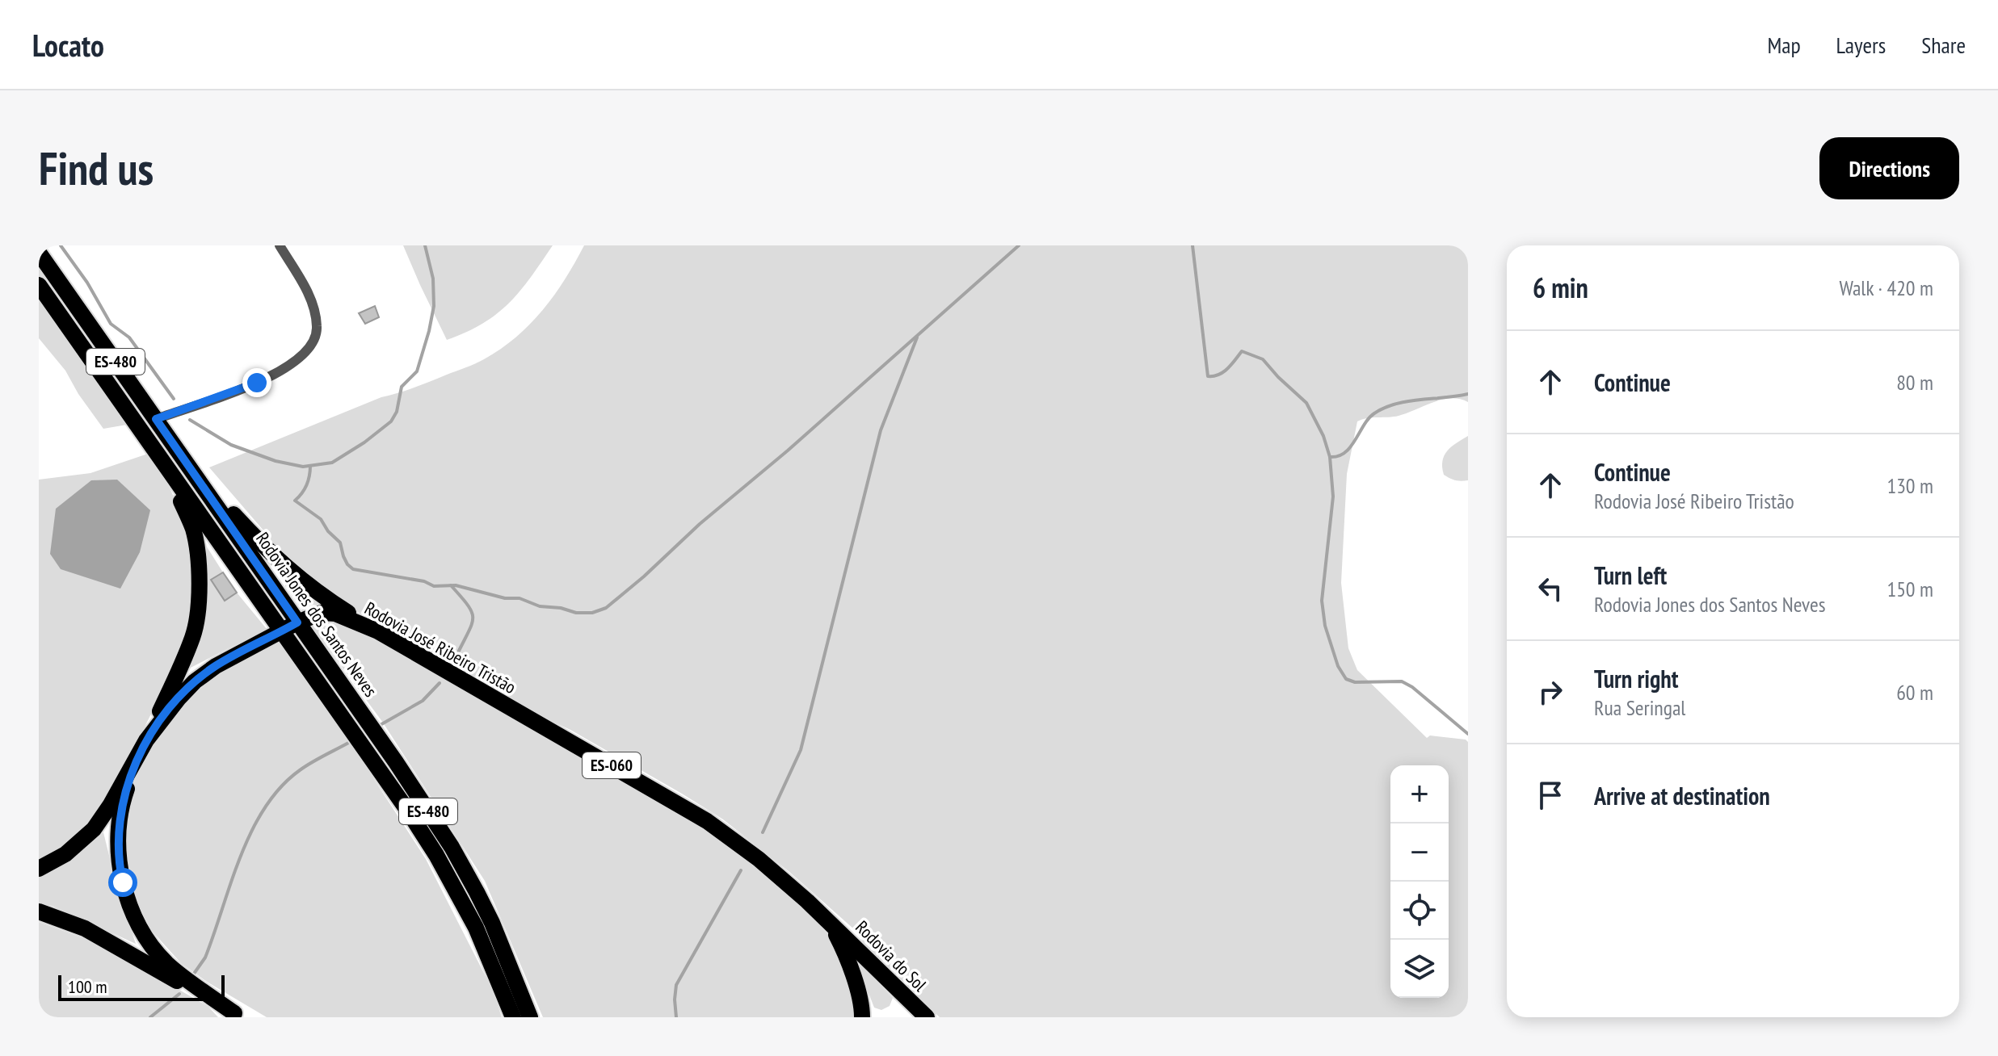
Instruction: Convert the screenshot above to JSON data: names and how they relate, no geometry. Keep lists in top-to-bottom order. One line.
{"streets":{"main road":["ES-480","Rodovia Jones dos Santos Neves","Rodovia José Ribeiro Tristão","ES-060","Rodovia do Sol"]},"crossings":[["Rodovia Jones dos Santos Neves","Rodovia José Ribeiro Tristão"],["Rodovia José Ribeiro Tristão","Rodovia do Sol"]],"scale_bar":"100 m","page":{"header":"Locato","nav":["Map","Layers","Share"],"buttons":"Directions","title":"Find us","heading":["6 min","Walk · 420 m"],"list":[["Continue","80 m"],["Continue","Rodovia José Ribeiro Tristão","130 m"],["Turn left","Rodovia Jones dos Santos Neves","150 m"],["Turn right","Rua Seringal","60 m"],"Arrive at destination"],"map_buttons":["+","−"],"scale":"100 m"}}
